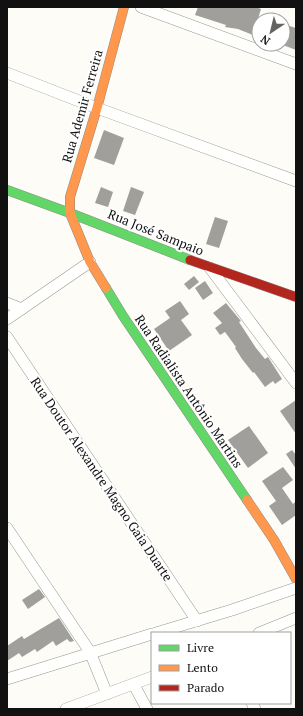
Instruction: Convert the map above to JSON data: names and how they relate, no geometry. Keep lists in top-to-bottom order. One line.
{"streets":{"street":["Rua Ademir Ferreira","Rua José Sampaio","Rua Radialista Antônio Martins","Rua Doutor Alexandre Magno Gaia Duarte"]},"crossings":[["Rua Ademir Ferreira","Rua José Sampaio"],["Rua Ademir Ferreira","Rua Radialista Antônio Martins"],["Rua José Sampaio","Rua Radialista Antônio Martins"]],"legend":["Livre","Lento","Parado"],"north":"bottom left"}
